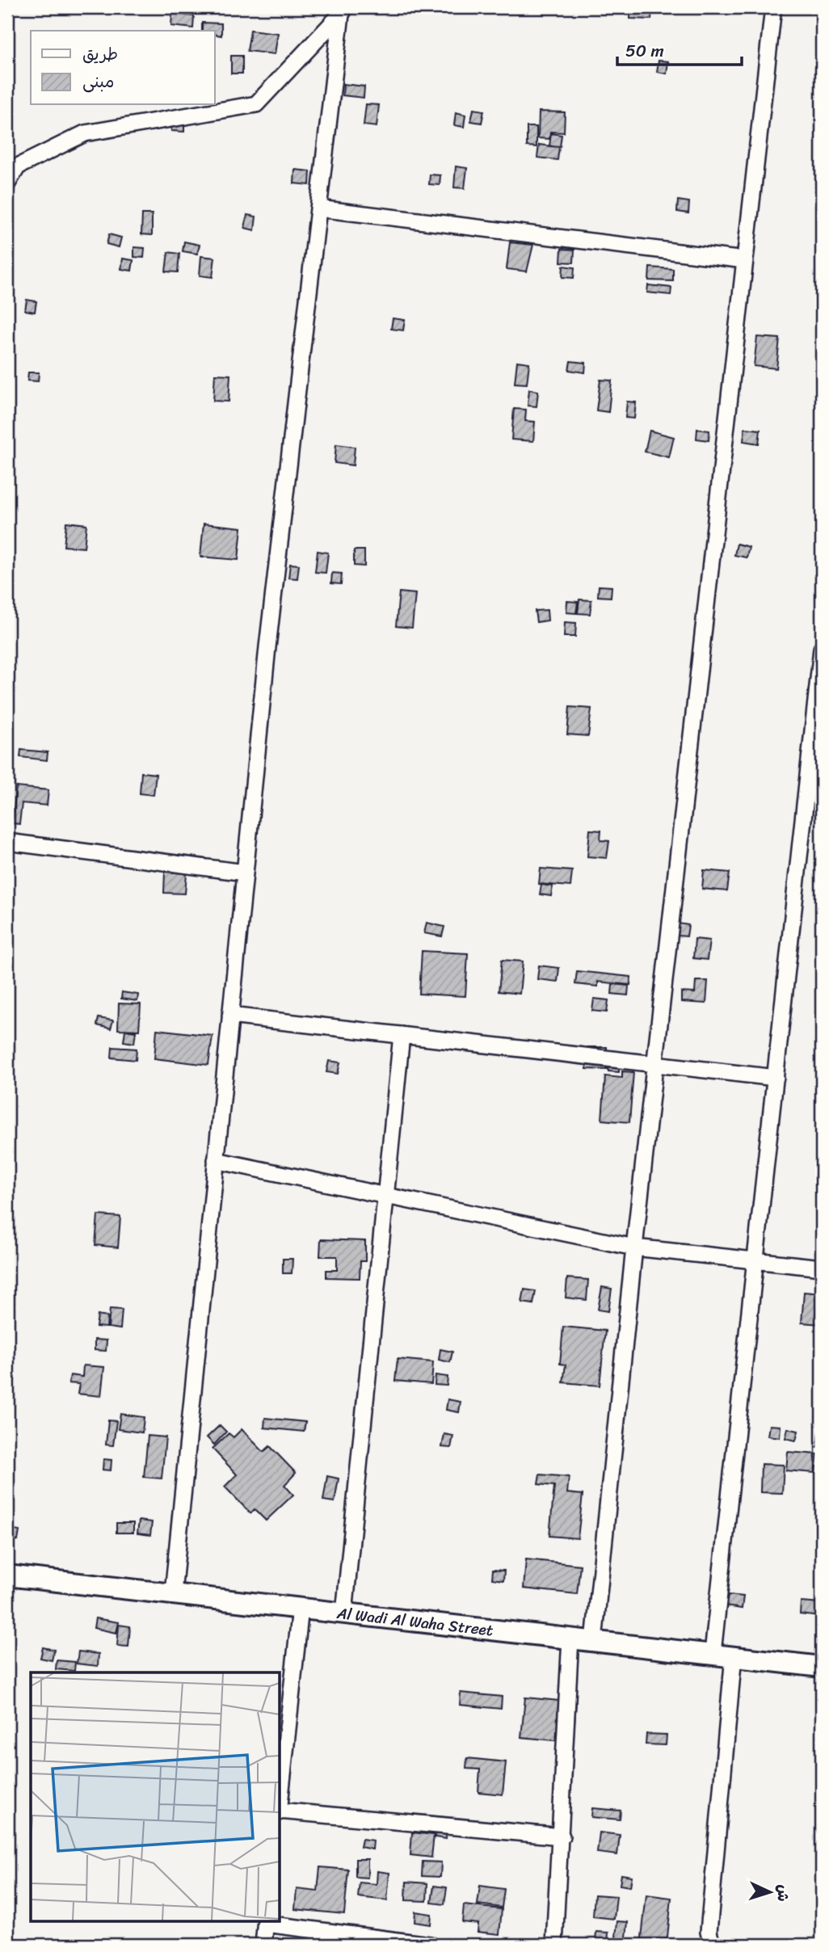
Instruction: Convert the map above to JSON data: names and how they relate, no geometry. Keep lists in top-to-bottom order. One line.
{"streets":{"main road":["Al Wadi Al Waha Street"]},"legend":["طريق","مبنى"],"scale_bar":"50 m","north":"right"}
